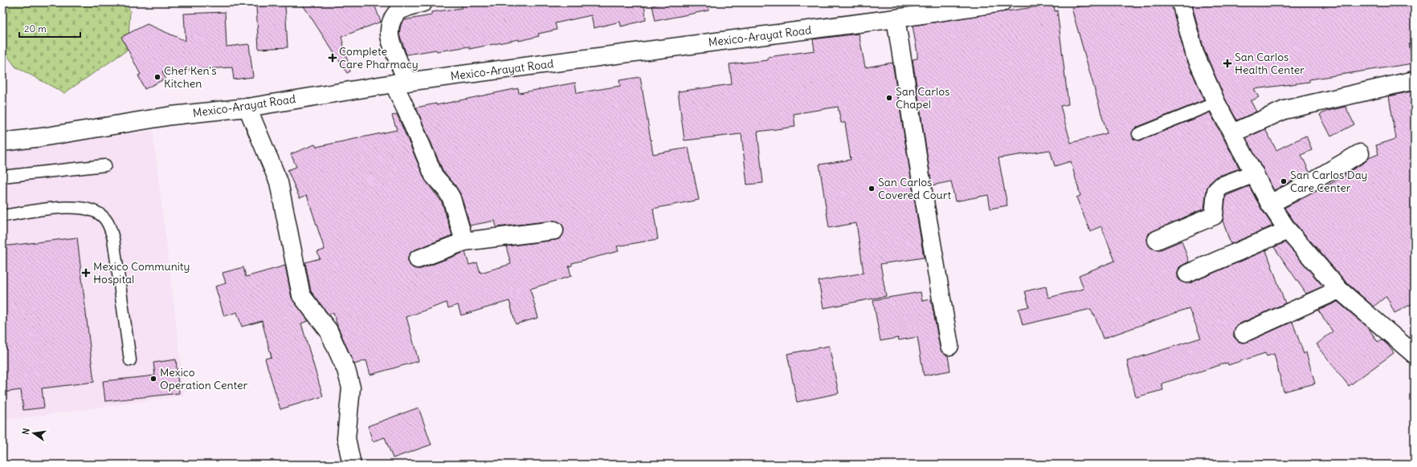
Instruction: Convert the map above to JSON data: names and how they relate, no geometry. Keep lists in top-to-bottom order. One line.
{"streets":{"street":["Mexico-Arayat Road"]},"places":{"health":["Complete Care Pharmacy","San Carlos Health Center","Mexico Community Hospital"],"other":["Chef Ken's Kitchen","San Carlos Chapel","San Carlos Day Care Center","San Carlos Covered Court","Mexico Operation Center"]},"scale_bar":"20 m","north":"left"}
